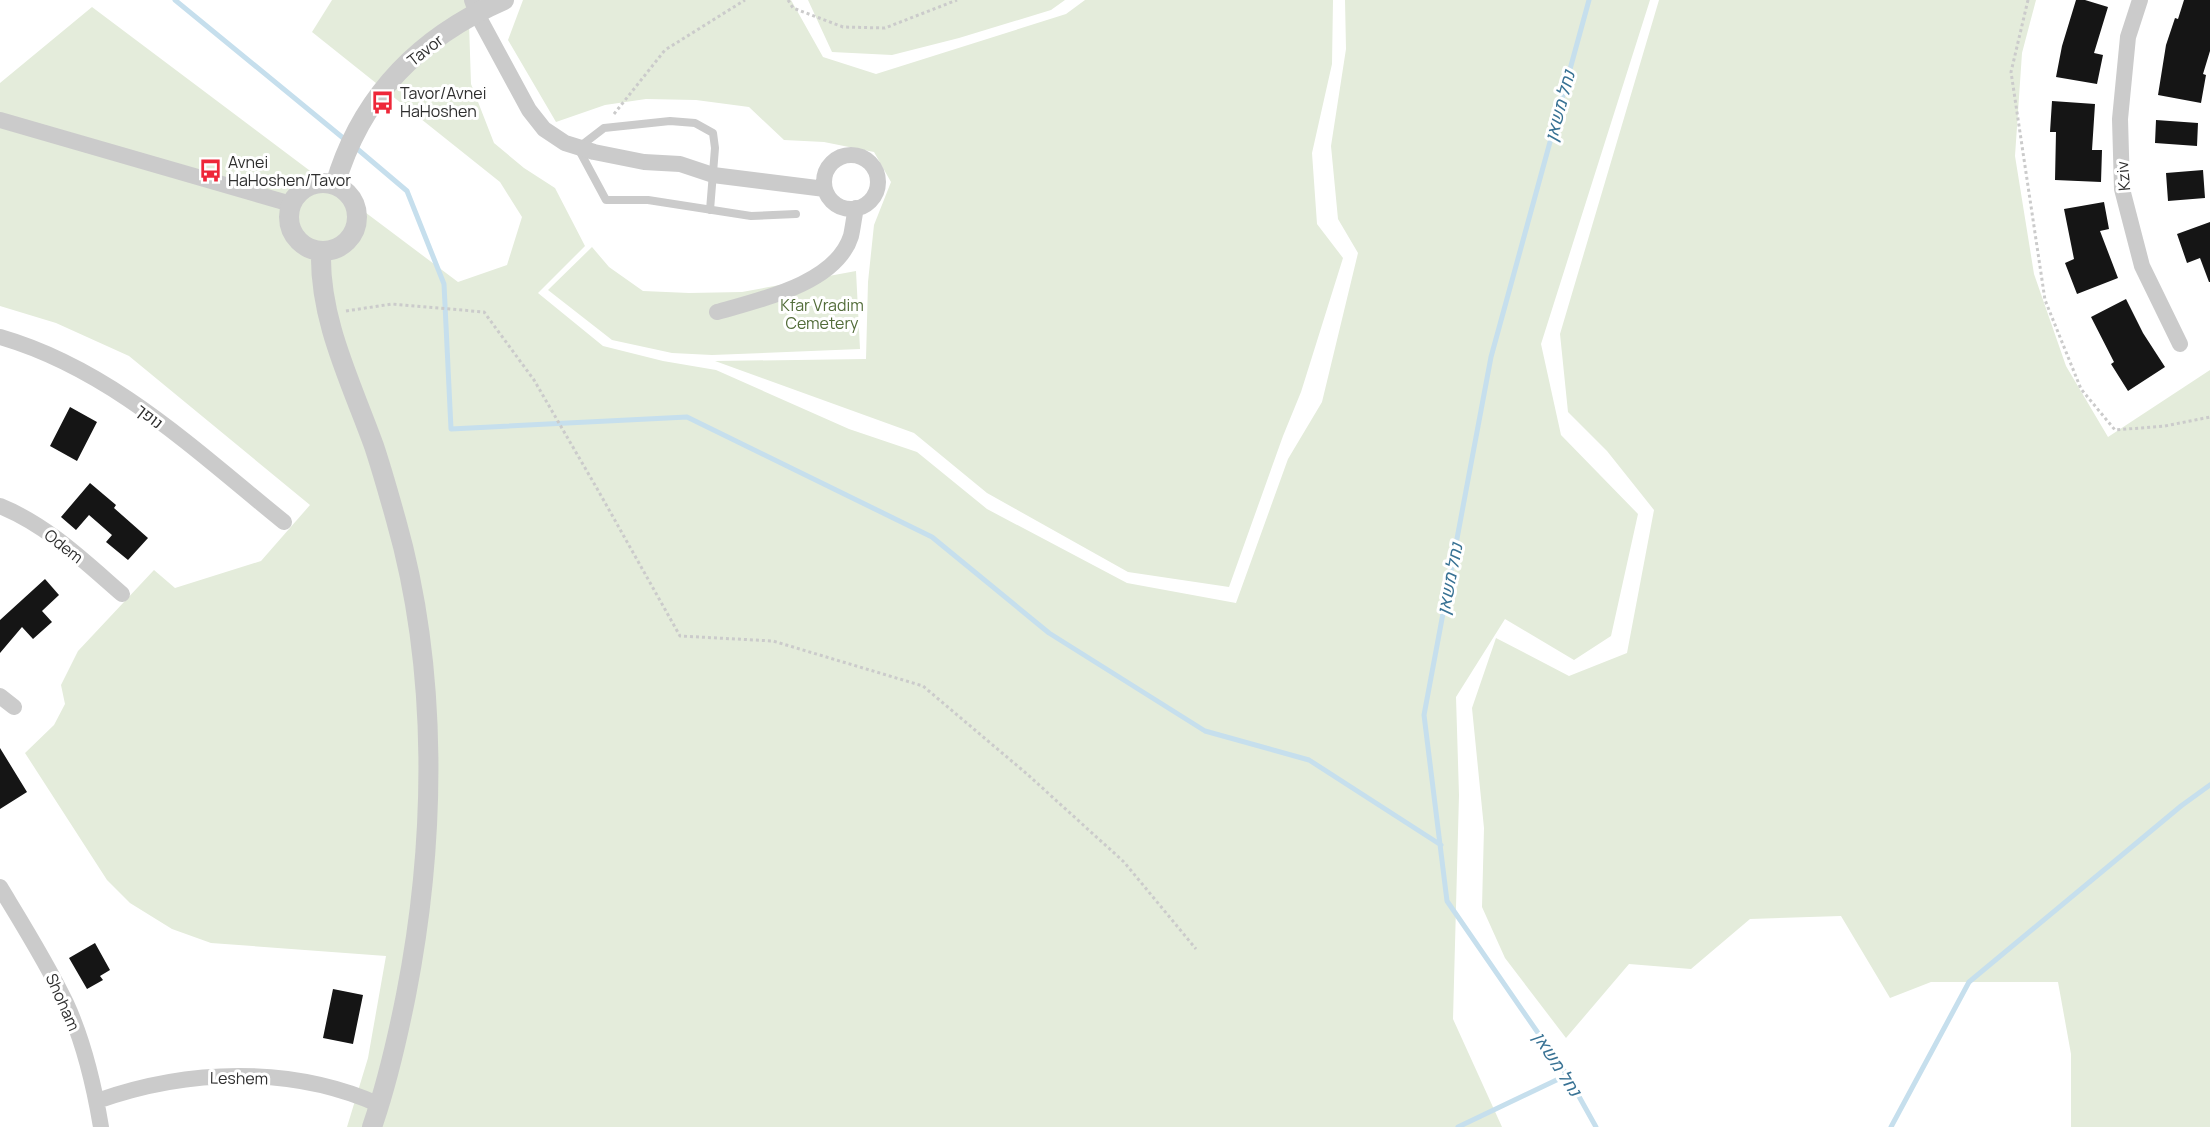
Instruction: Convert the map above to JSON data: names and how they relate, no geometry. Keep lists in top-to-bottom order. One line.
{"streets":{"street":["Tavor","Kziv","נופך","Odem","Shoham","Leshem"]},"crossings":[["Shoham","Leshem"]],"water":["נחל משאן"],"parks":["Kfar Vradim Cemetery"],"places":{"bus stop":["Tavor/Avnei HaHoshen","Avnei HaHoshen/Tavor"]}}
